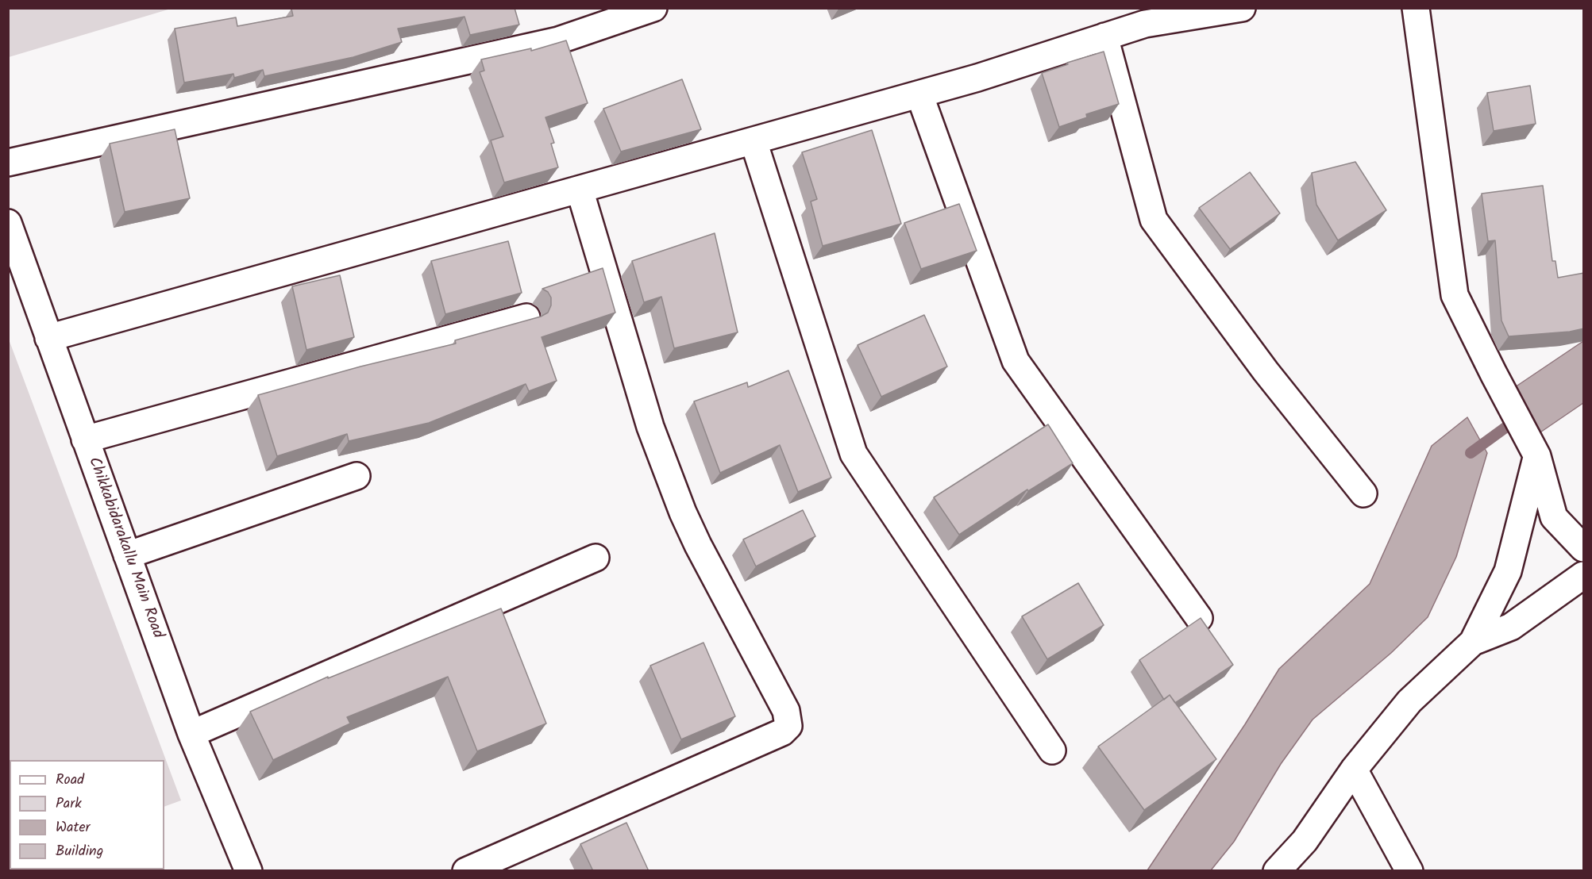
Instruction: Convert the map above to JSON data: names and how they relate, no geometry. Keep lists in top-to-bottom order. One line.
{"streets":{"street":["Chikkabidarakallu Main Road"]},"legend":["Road","Park","Water","Building"]}
